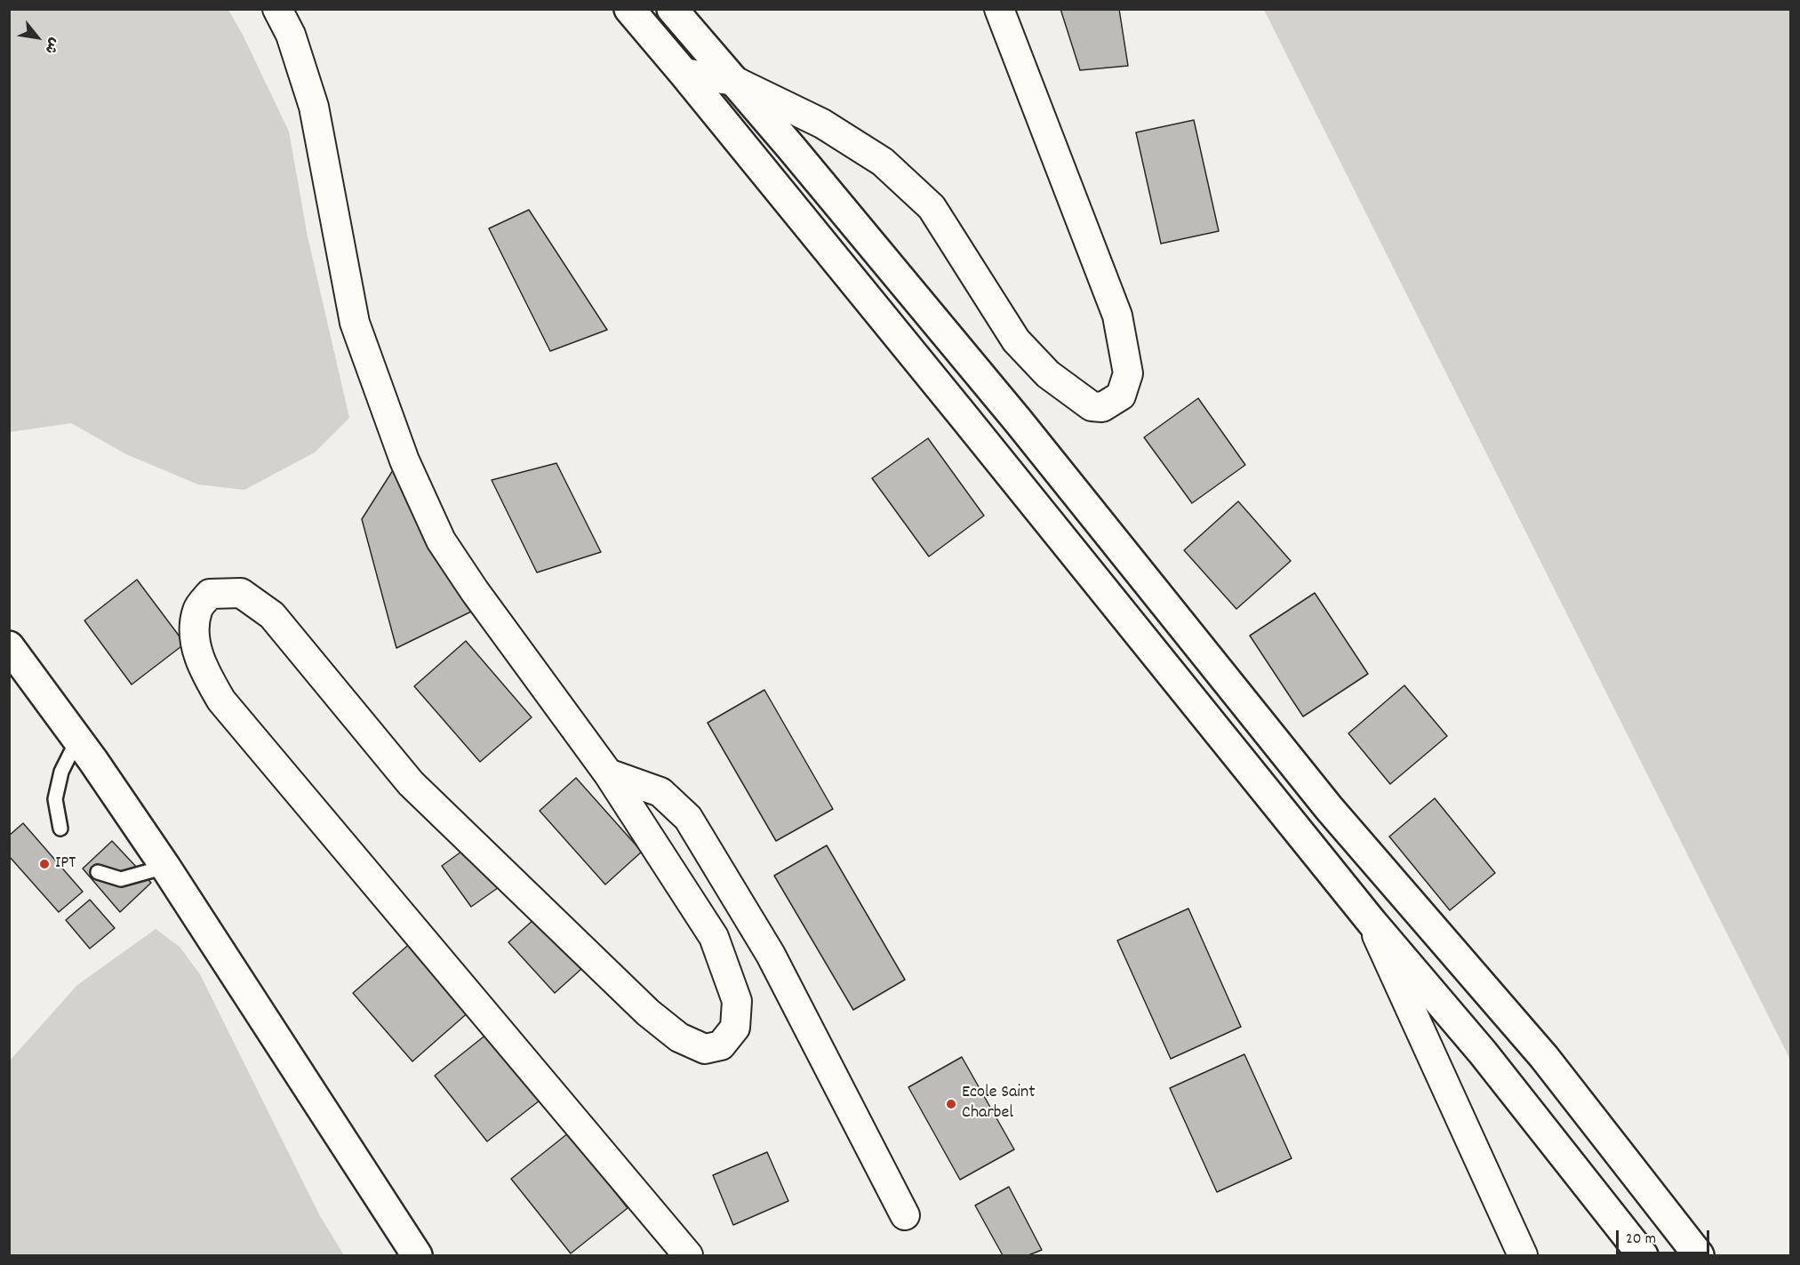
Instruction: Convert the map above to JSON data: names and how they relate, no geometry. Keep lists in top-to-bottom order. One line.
{"places":["IPT","Ecole Saint Charbel"],"scale_bar":"20 m","north":"bottom right"}
